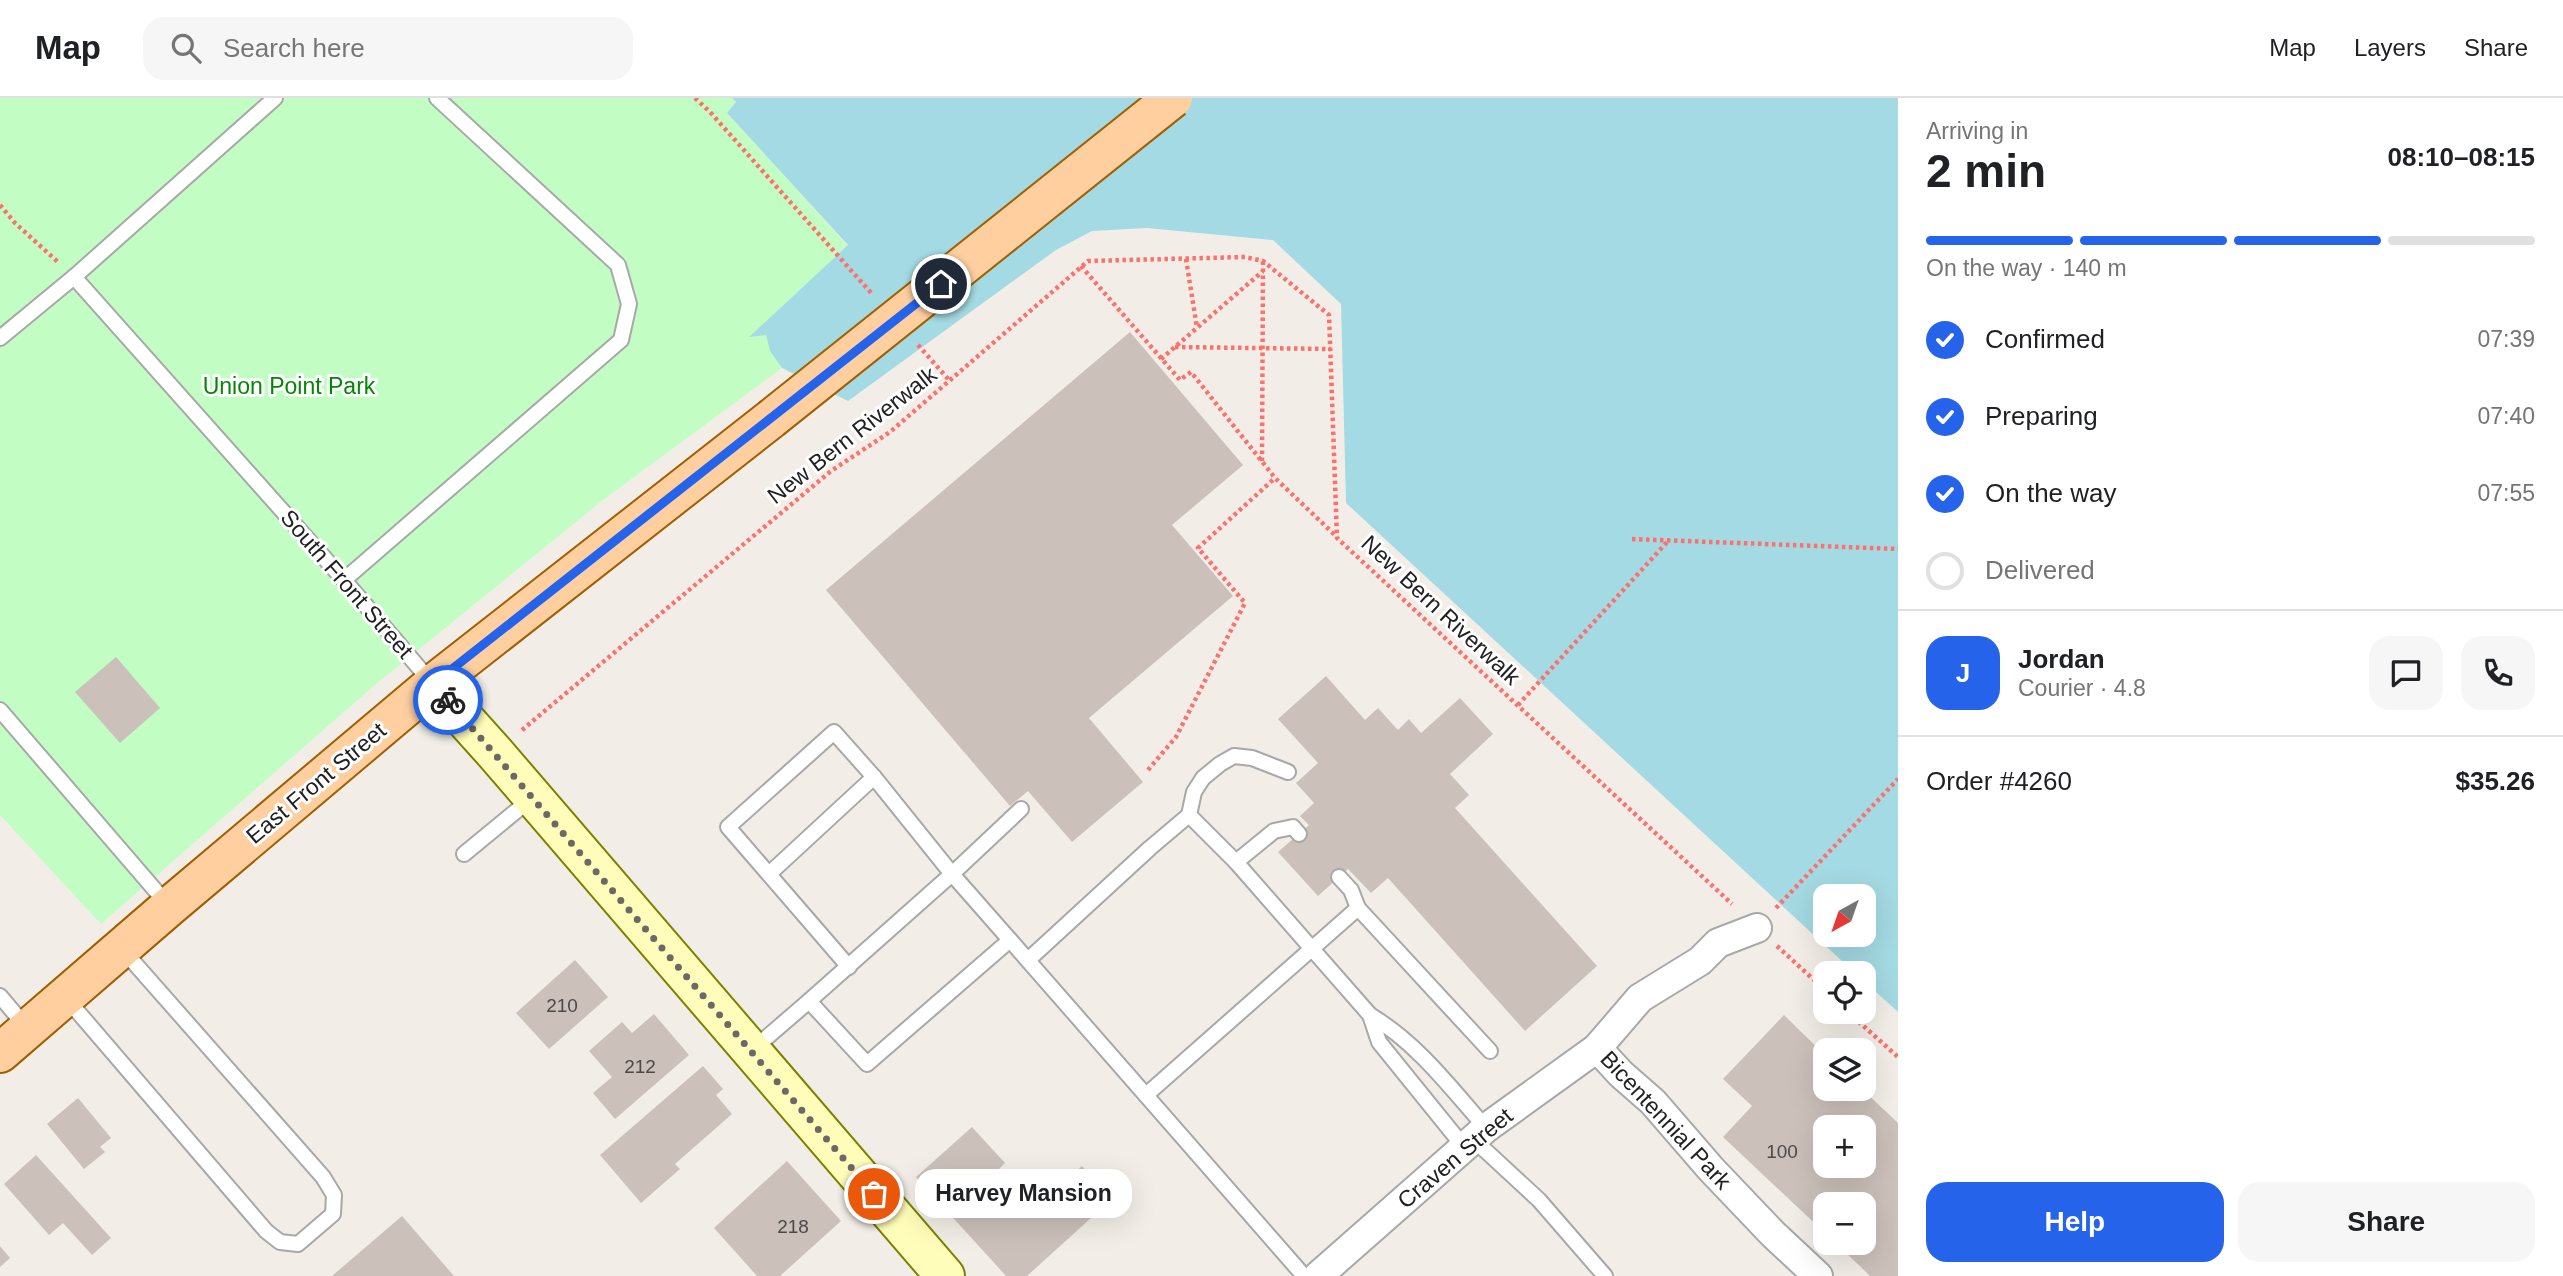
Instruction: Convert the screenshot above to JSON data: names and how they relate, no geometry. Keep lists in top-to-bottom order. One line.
{"streets":{"main road":["East Front Street"],"street":["South Front Street","Bicentennial Park","Craven Street"],"path":["New Bern Riverwalk"]},"crossings":[["New Bern Riverwalk","South Front Street"],["New Bern Riverwalk","Bicentennial Park"],["South Front Street","East Front Street"],["Bicentennial Park","Craven Street"]],"parks":["Union Point Park"],"places":["Harvey Mansion"],"house_numbers":["210","212","100","218"],"north":"bottom left","page":{"header":"Map","search":"Search here","nav":["Map","Layers","Share"],"heading":["2 min","Arriving in","08:10–08:15"],"panel":["Jordan","Courier · 4.8","Order #4260","$35.26"],"bar":"On the way · 140 m","list":[["Confirmed","07:39"],["Preparing","07:40"],["On the way","07:55"],"Delivered"],"round":"J","map_buttons":["+","−"],"buttons":["Help","Share"],"bubble":"Harvey Mansion"}}
